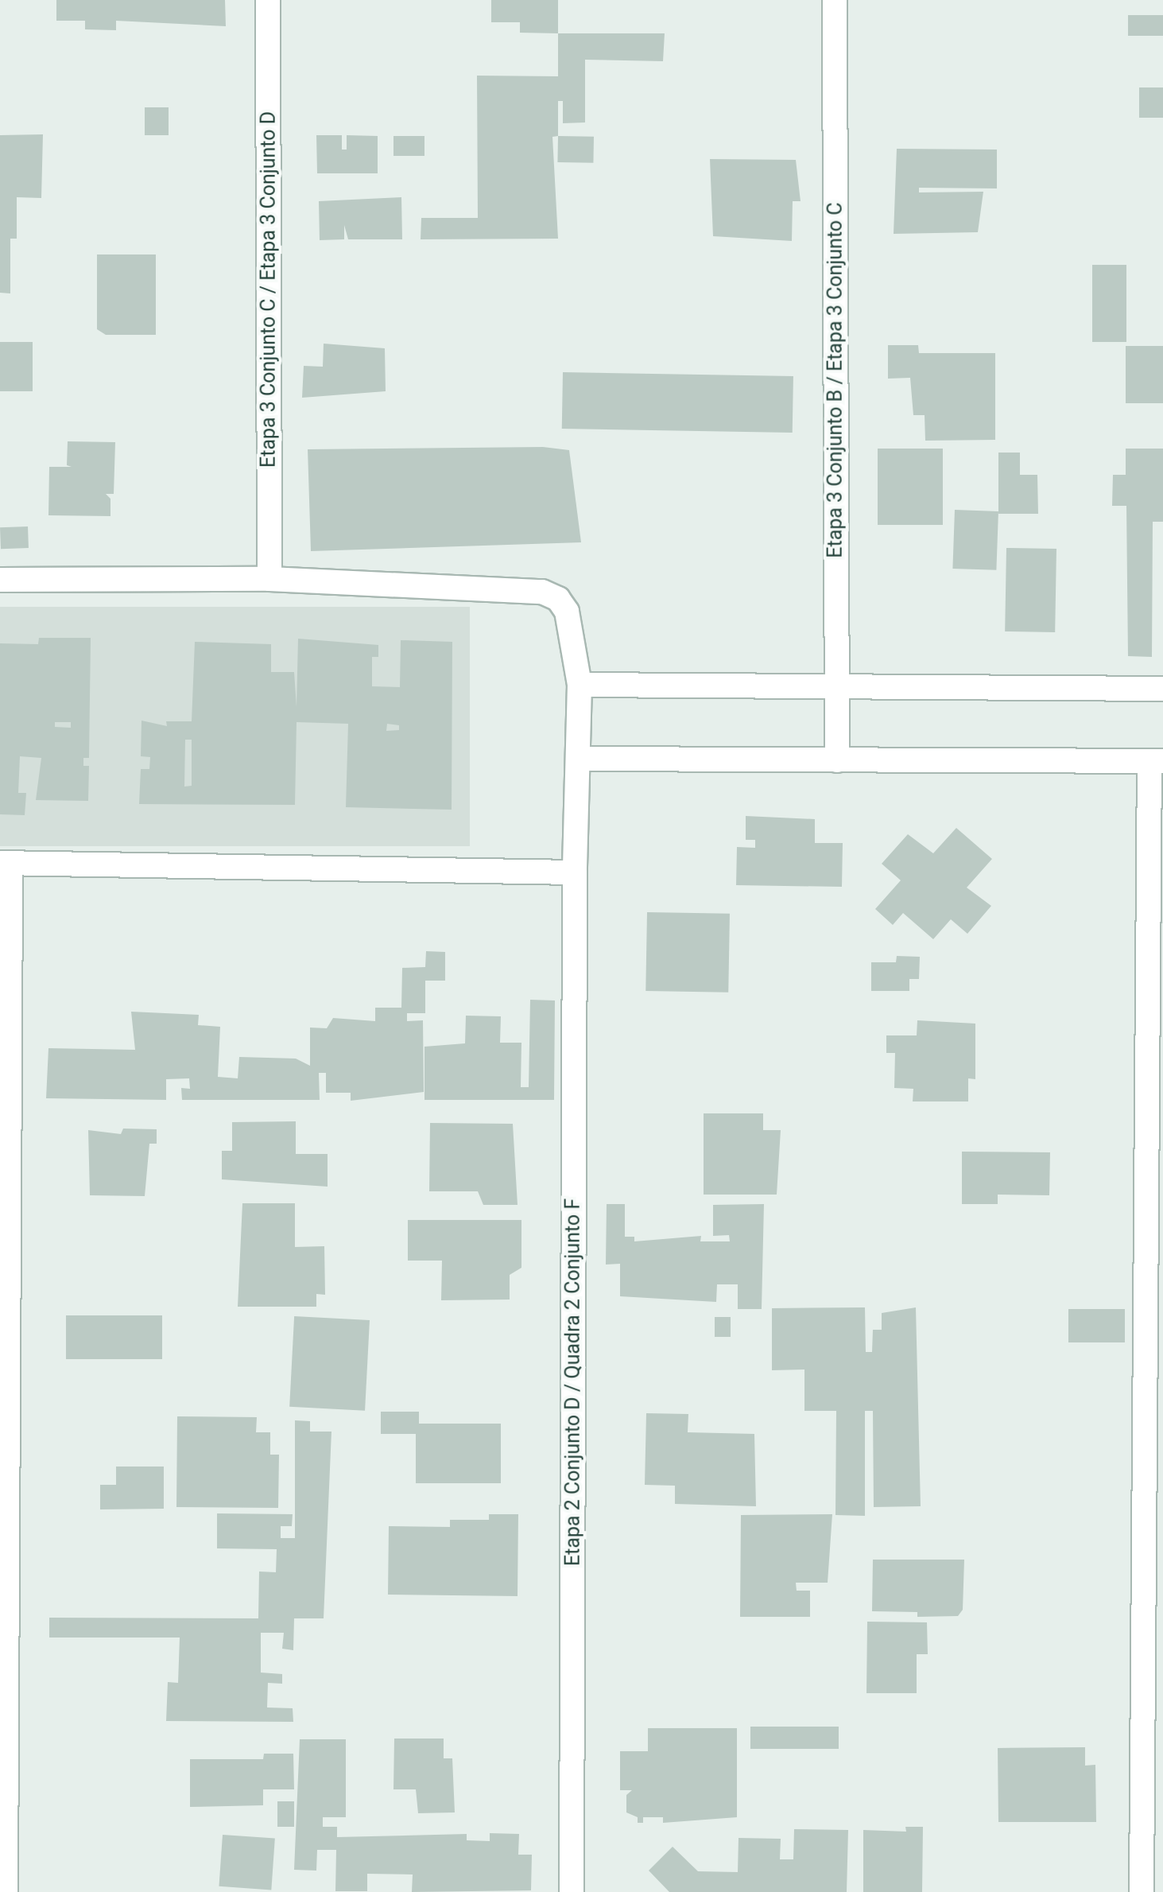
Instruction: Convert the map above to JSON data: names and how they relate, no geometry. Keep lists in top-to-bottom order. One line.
{"streets":{"street":["Etapa 3 Conjunto C / Etapa 3 Conjunto D","Etapa 3 Conjunto B / Etapa 3 Conjunto C","Etapa 2 Conjunto D / Quadra 2 Conjunto F"]},"crossings":[["Etapa 3 Conjunto C / Etapa 3 Conjunto D","Etapa 2 Conjunto D / Quadra 2 Conjunto F"]]}
